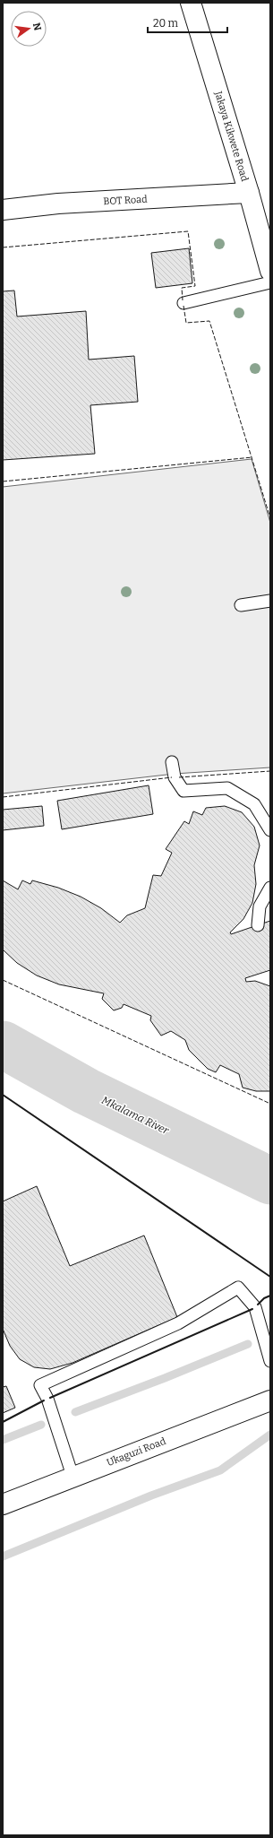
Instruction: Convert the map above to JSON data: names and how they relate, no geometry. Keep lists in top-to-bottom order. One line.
{"streets":{"street":["Jakaya Kikwete Road","BOT Road","Ukaguzi Road"]},"crossings":[["Jakaya Kikwete Road","BOT Road"]],"water":["Mkalama River"],"scale_bar":"20 m","north":"right"}
